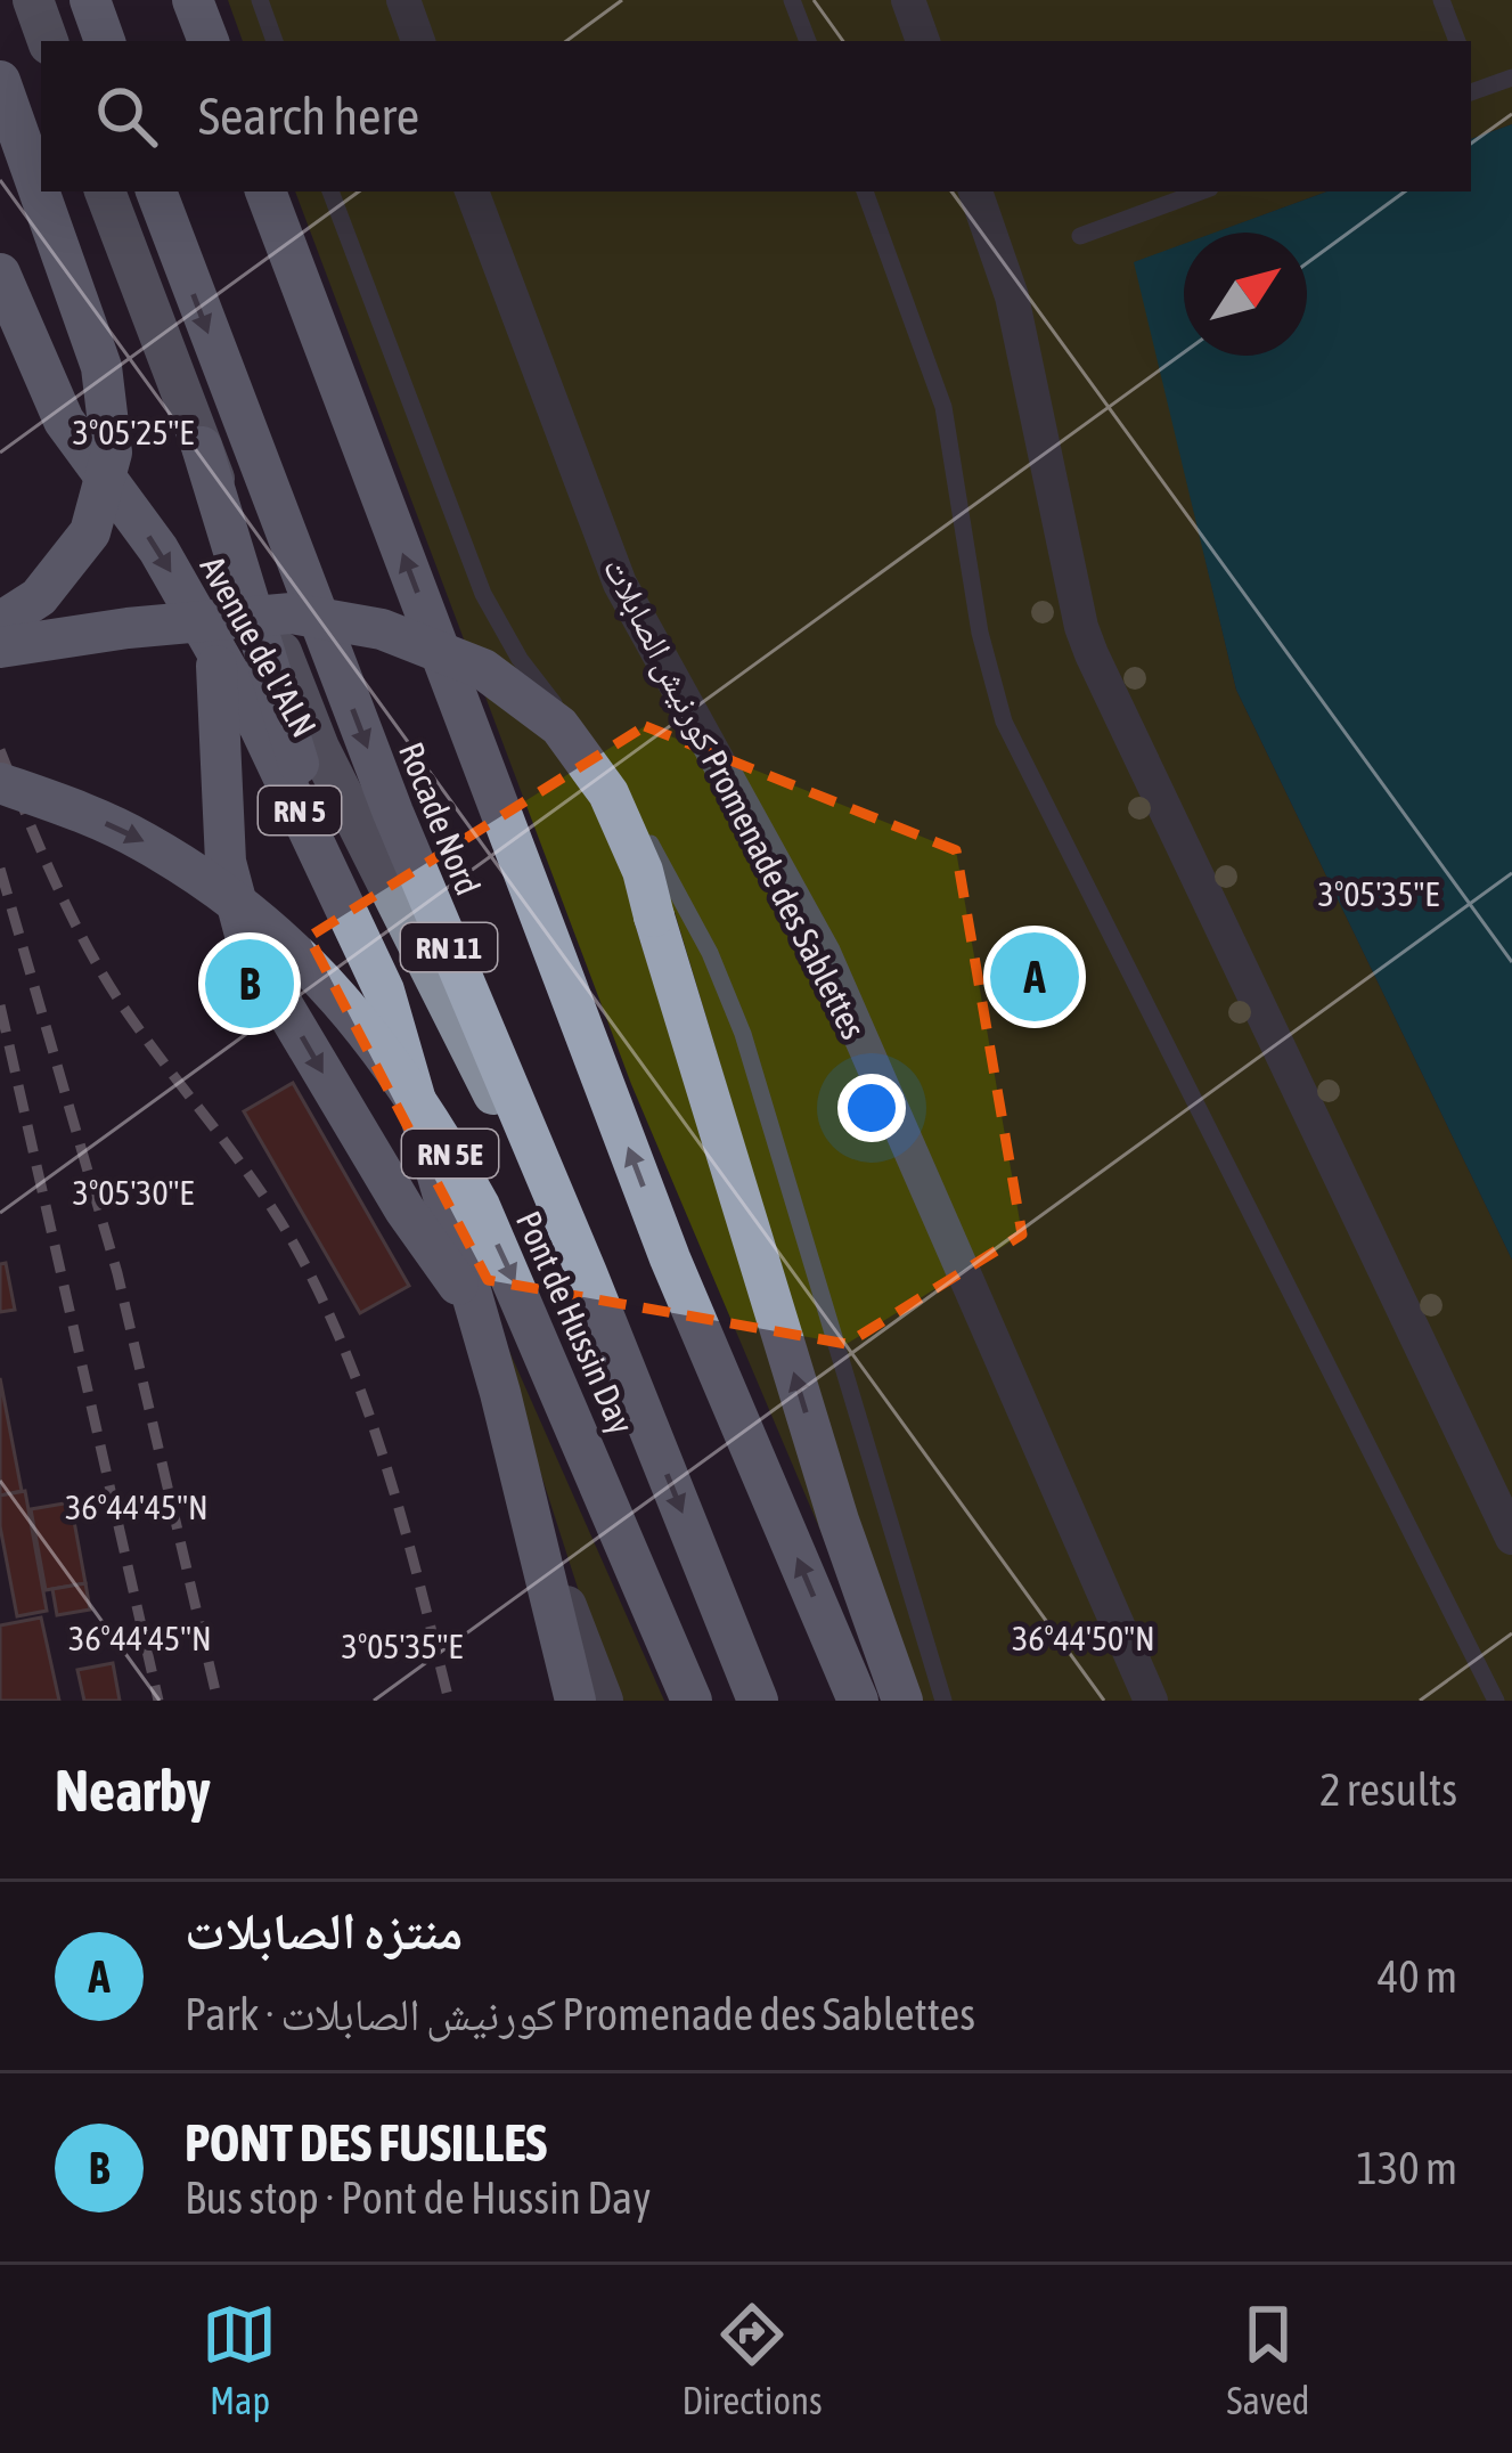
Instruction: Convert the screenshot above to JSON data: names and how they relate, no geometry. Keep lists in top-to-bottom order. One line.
{"streets":{"highway":["Avenue de l'ALN","RN 5","Rocade Nord","RN 11","RN 5E","Pont de Hussin Day"],"street":["كورنيش الصابلات Promenade des Sablettes"]},"crossings":[["Avenue de l'ALN","RN 5"]],"north":"top right","page":{"search":"Search here","pins":["A","B"],"heading":["Nearby","2 results"],"list":[{"mark":"A","name":"منتزه الصابلات","note":"Park · كورنيش الصابلات Promenade des Sablettes","value":"40 m"},{"mark":"B","name":"PONT DES FUSILLES","note":"Bus stop · Pont de Hussin Day","value":"130 m"}],"nav":["Map","Directions","Saved"]},"coordinates":["3°05'25\"E","3°05'35\"E","3°05'30\"E","36°44'45\"N","36°44'50\"N"]}
